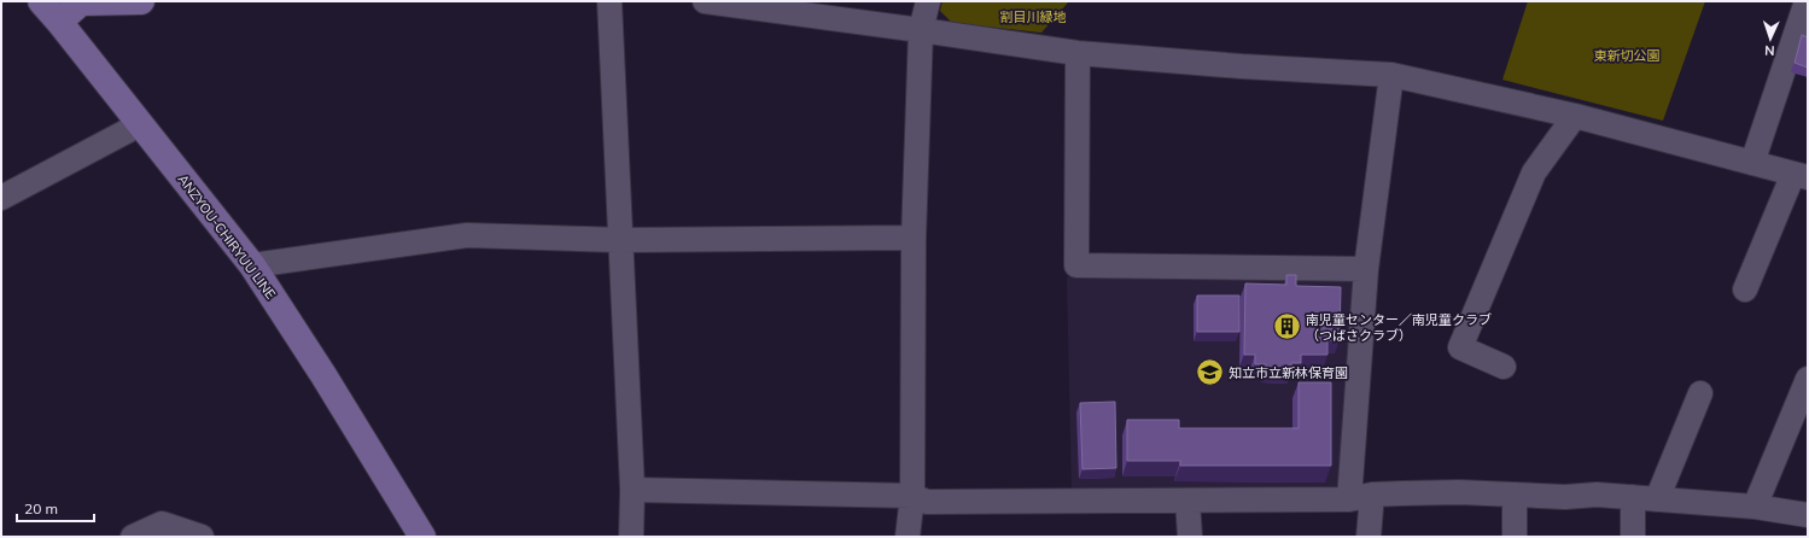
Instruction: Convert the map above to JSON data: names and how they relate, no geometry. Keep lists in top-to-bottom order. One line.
{"streets":{"main road":["ANZYOU-CHIRYUU LINE"]},"parks":["割目川緑地","東新切公園"],"places":{"building":["南児童センター／南児童クラブ （つばさクラブ）"],"school or university":["知立市立新林保育園"]},"scale_bar":"20 m","north":"bottom"}
